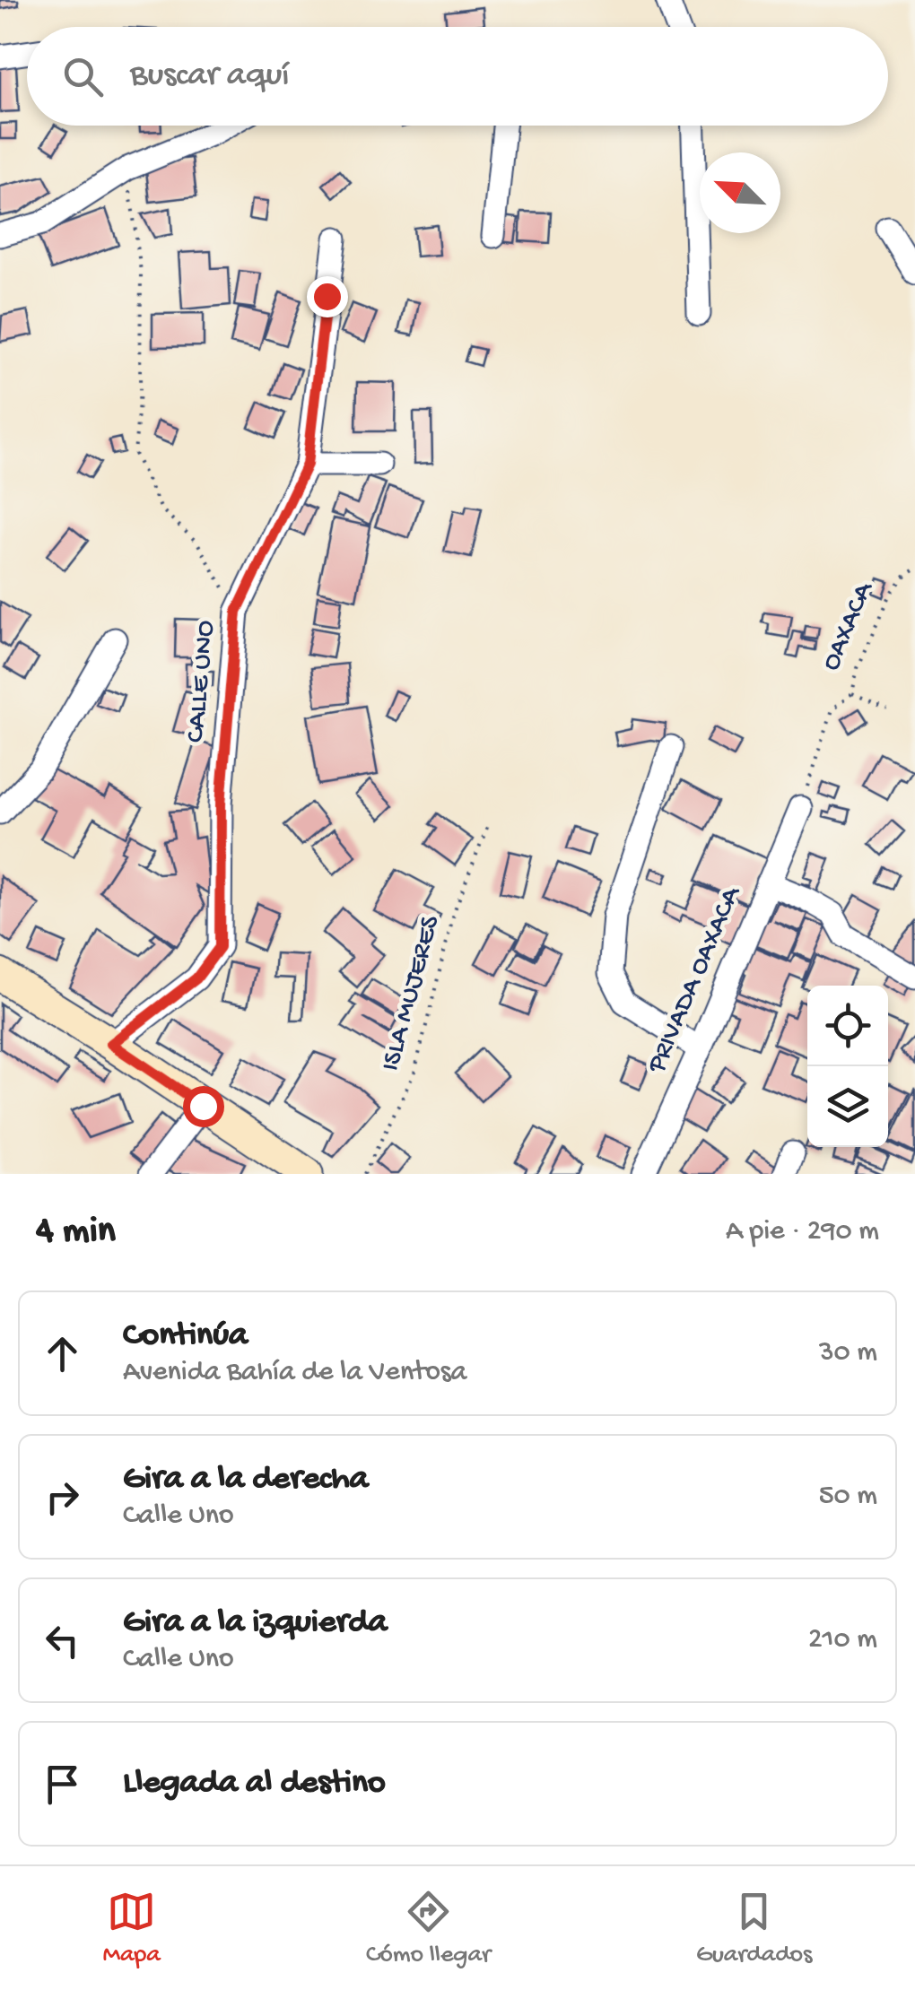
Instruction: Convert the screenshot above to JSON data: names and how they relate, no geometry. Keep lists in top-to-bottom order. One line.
{"streets":{"street":["CALLE UNO","PRIVADA OAXACA"],"path":["OAXACA","ISLA MUJERES"]},"crossings":[["OAXACA","PRIVADA OAXACA"]],"north":"top left","page":{"search":"Buscar aquí","heading":["4 min","A pie · 290 m"],"list":[["Continúa","Avenida Bahía de la Ventosa","30 m"],["Gira a la derecha","Calle Uno","50 m"],["Gira a la izquierda","Calle Uno","210 m"],"Llegada al destino"],"nav":["Mapa","Cómo llegar","Guardados"]}}
